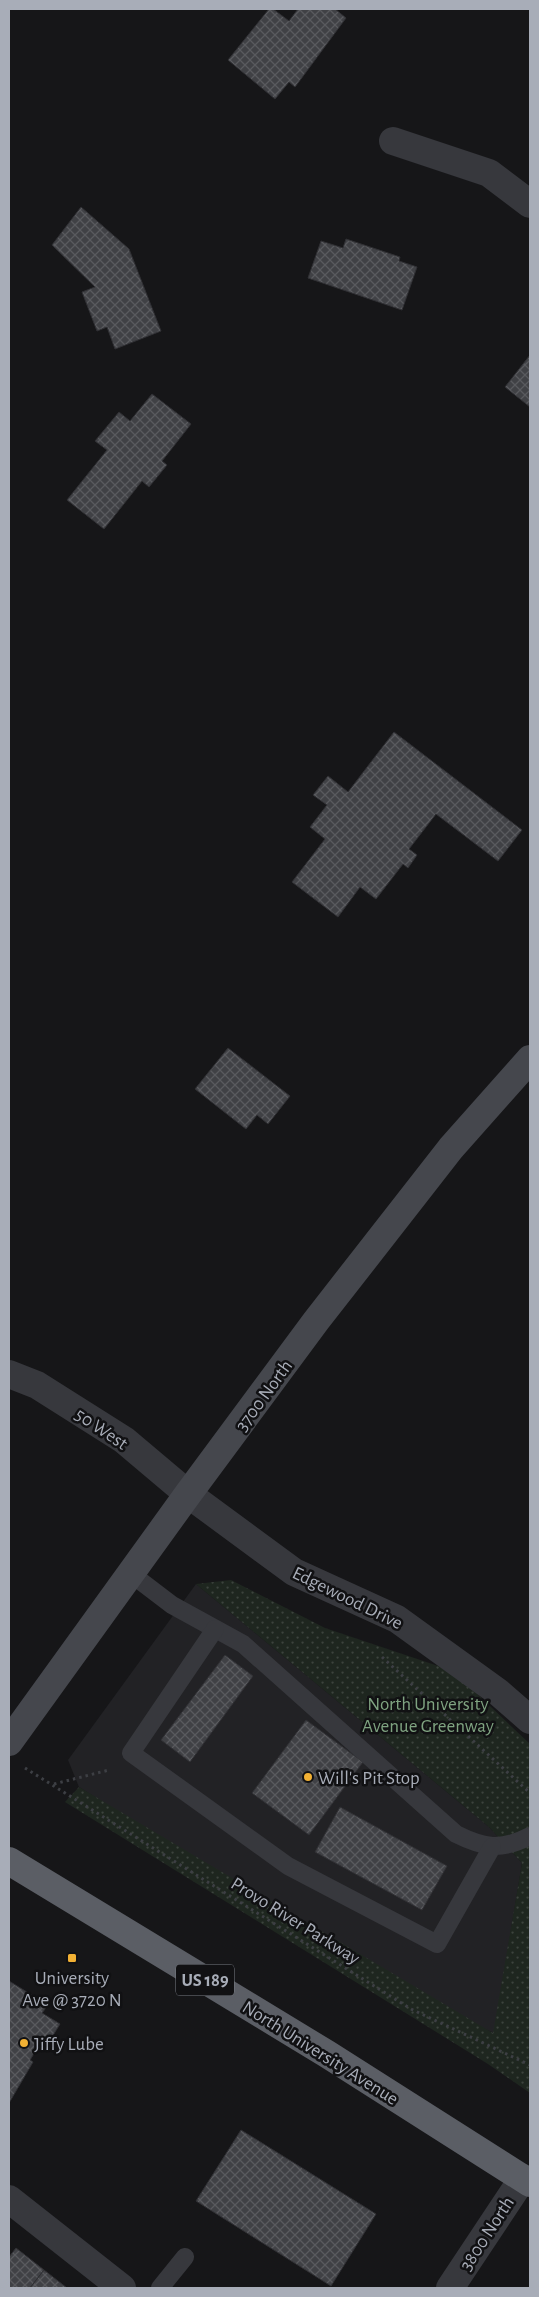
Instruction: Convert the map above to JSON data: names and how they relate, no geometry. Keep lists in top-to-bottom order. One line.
{"streets":{"highway":["US 189","North University Avenue"],"main road":["3700 North"],"street":["50 West","Edgewood Drive","3800 North"],"path":["Provo River Parkway"]},"crossings":[["3700 North","50 West"],["3700 North","Edgewood Drive"],["50 West","Edgewood Drive"],["North University Avenue","3800 North"]],"parks":["North University Avenue Greenway"],"places":{"other":["Will's Pit Stop","Jiffy Lube"],"transit":["University Ave @ 3720 N"]}}
